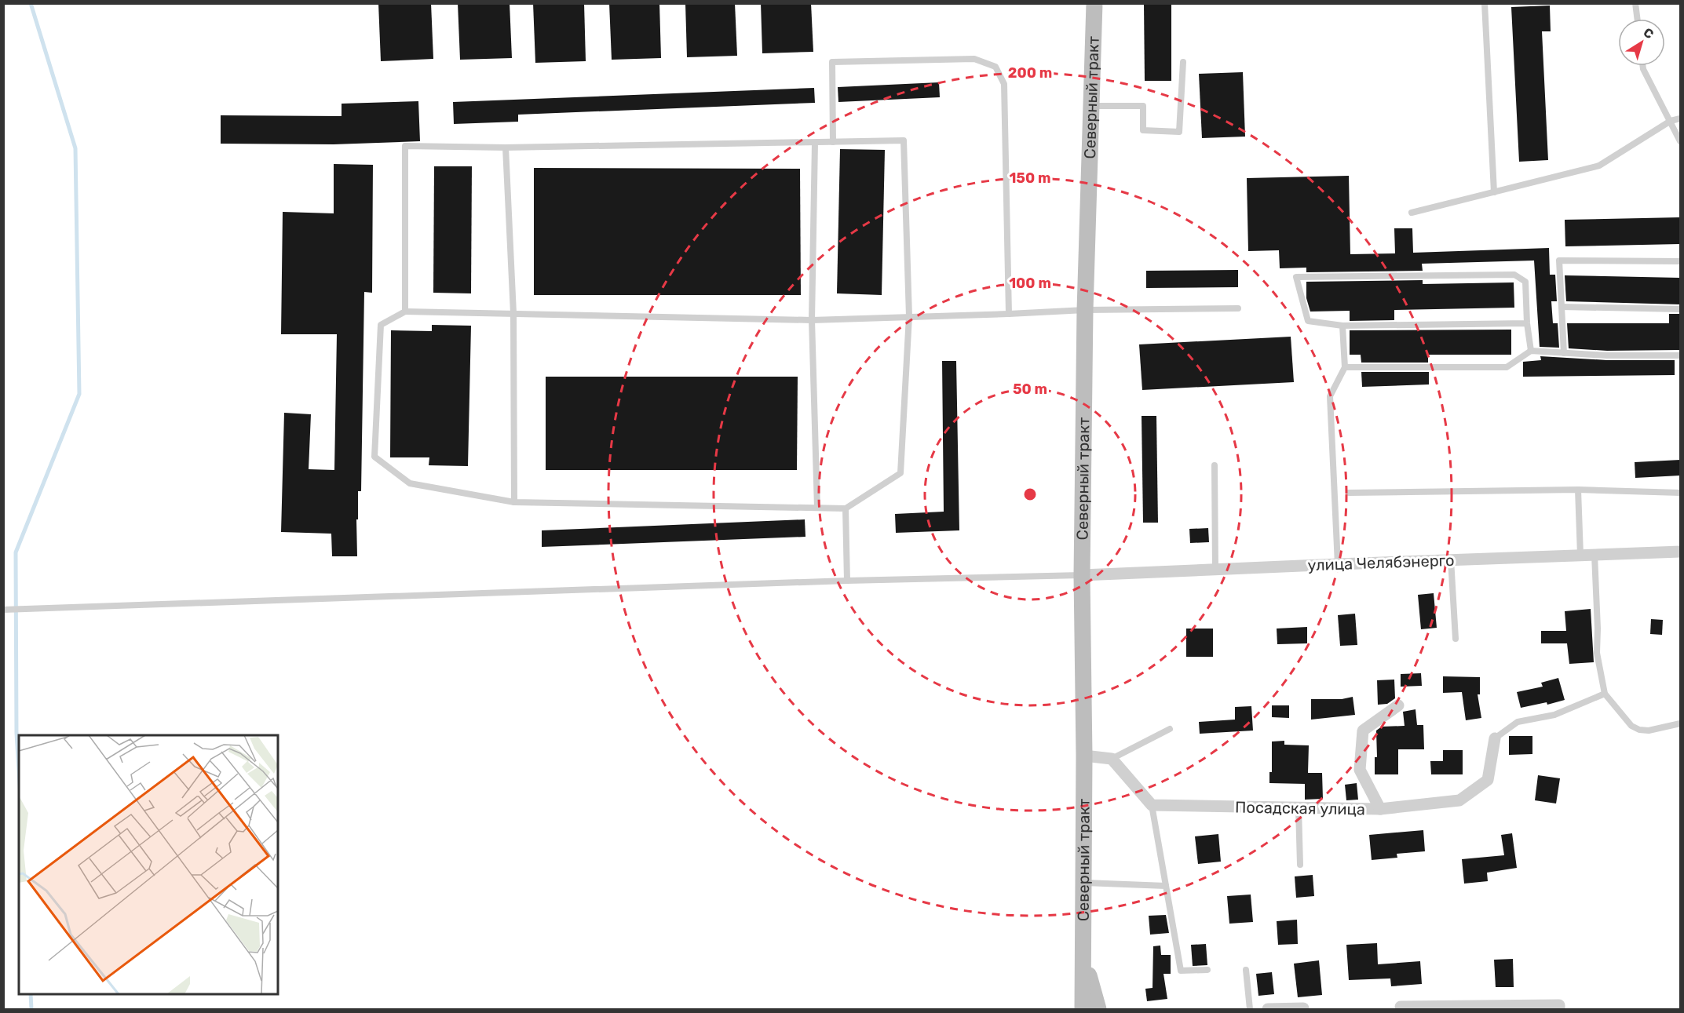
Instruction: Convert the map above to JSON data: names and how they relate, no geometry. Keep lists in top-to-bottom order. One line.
{"streets":{"main road":["Северный тракт"],"street":["улица Челябэнерго","Посадская улица"]},"crossings":[["Северный тракт","улица Челябэнерго"]],"north":"top right","rings":["200 m","150 m","100 m","50 m"]}
